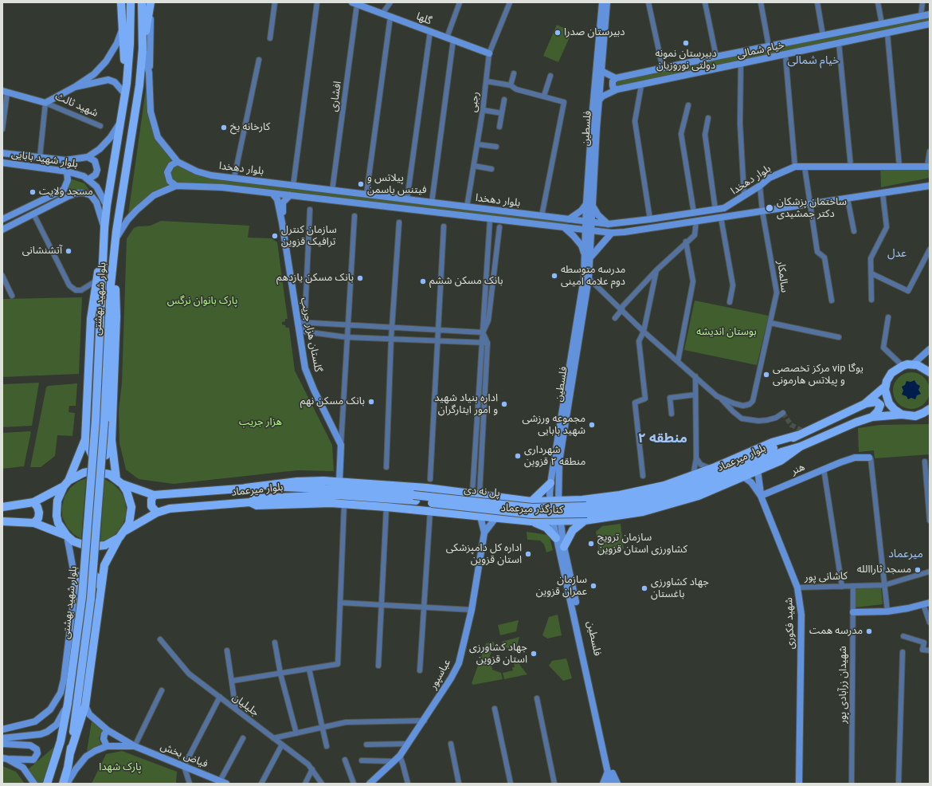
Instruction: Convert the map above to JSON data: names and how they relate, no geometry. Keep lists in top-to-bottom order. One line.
{"streets":{"main road":["گلها","خیام شمالی","شهید ثالث","فلسطین","بلوار شهید بابایی","بلوار دهخدا","بلوار شهید بهشتی","گلستان هزار جریب","بلوار میرعماد","هنر","پل نه دی","کنارگذر میرعماد","شهید فکوری","عباسپور","فیاض بخش"],"street":["افشاری","رجبی","سالمکار","کاشانی پور","شهیدان زرآبادی پور","جلیلیان"]},"crossings":[["گلها","افشاری"],["گلها","رجبی"],["خیام شمالی","فلسطین"],["افشاری","بلوار دهخدا"],["رجبی","بلوار دهخدا"],["شهید ثالث","بلوار شهید بابایی"],["شهید ثالث","بلوار شهید بهشتی"],["فلسطین","بلوار دهخدا"],["فلسطین","کنارگذر میرعماد"],["بلوار شهید بابایی","بلوار شهید بهشتی"],["بلوار دهخدا","سالمکار"],["بلوار دهخدا","بلوار شهید بهشتی"],["گلستان هزار جریب","کنارگذر میرعماد"],["بلوار میرعماد","پل نه دی"],["بلوار میرعماد","کنارگذر میرعماد"],["هنر","شهید فکوری"],["پل نه دی","کنارگذر میرعماد"],["کنارگذر میرعماد","شهید فکوری"],["کاشانی پور","شهید فکوری"],["کاشانی پور","شهیدان زرآبادی پور"]],"districts":["خیام شمالی","عدل","منطقه ۲","میرعماد"],"parks":["پارک بانوان نرگس","بوستان اندیشه","هزار جریب","پارک شهدا"],"places":["دبیرستان صدرا","دبیرستان نمونه دولتی نوروزیان","کارخانه یخ","پیلاتس و فیتنس یاسمن","مسجد ولایت","ساختمان پزشکان دکتر جمشیدی","سازمان کنترل ترافیک قزوین","آتشنشانی","مدرسه متوسطه دوم علامه امینی","بانک مسکن یازدهم","بانک مسکن ششم","مرکز تخصصی vip یوگا و پیلاتس هارمونی","بانک مسکن نهم","اداره بنیاد شهید و امور ایثارگران","مجموعه ورزشی شهید بابایی","شهرداری منطقه ۲ قزوین","سازمان ترویج کشاورزی استان قزوین","اداره کل دامپزشکی استان قزوین","مسجد ثاراالله","سازمان عمران قزوین","جهاد کشاورزی باغستان","مدرسه همت","جهاد کشاورزی استان قزوین"]}
